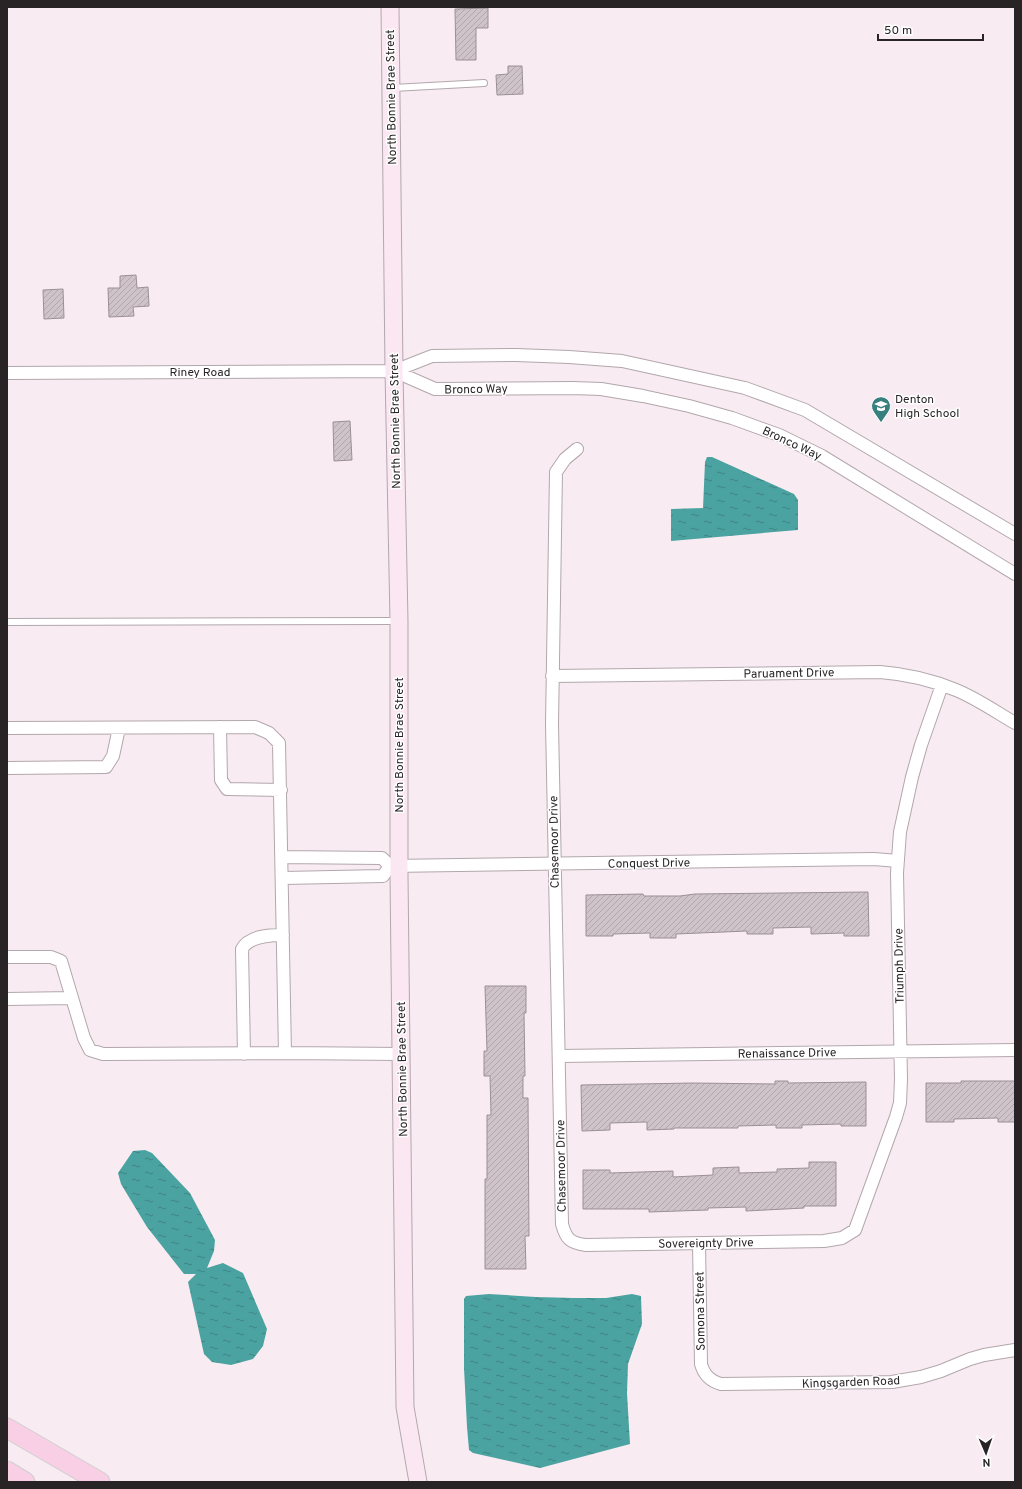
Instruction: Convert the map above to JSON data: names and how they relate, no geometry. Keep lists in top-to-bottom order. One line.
{"streets":{"main road":["North Bonnie Brae Street"],"street":["Riney Road","Bronco Way","Paruament Drive","Chasemoor Drive","Conquest Drive","Triumph Drive","Renaissance Drive","Sovereignty Drive","Somona Street","Kingsgarden Road"]},"crossings":[["North Bonnie Brae Street","Riney Road"],["North Bonnie Brae Street","Bronco Way"],["North Bonnie Brae Street","Conquest Drive"],["Riney Road","Bronco Way"],["Paruament Drive","Chasemoor Drive"],["Paruament Drive","Triumph Drive"],["Chasemoor Drive","Conquest Drive"],["Chasemoor Drive","Renaissance Drive"],["Chasemoor Drive","Sovereignty Drive"],["Conquest Drive","Triumph Drive"],["Triumph Drive","Renaissance Drive"],["Triumph Drive","Sovereignty Drive"],["Sovereignty Drive","Somona Street"],["Somona Street","Kingsgarden Road"]],"places":{"school or university":["Denton High School"]},"scale_bar":"50 m","north":"bottom"}
